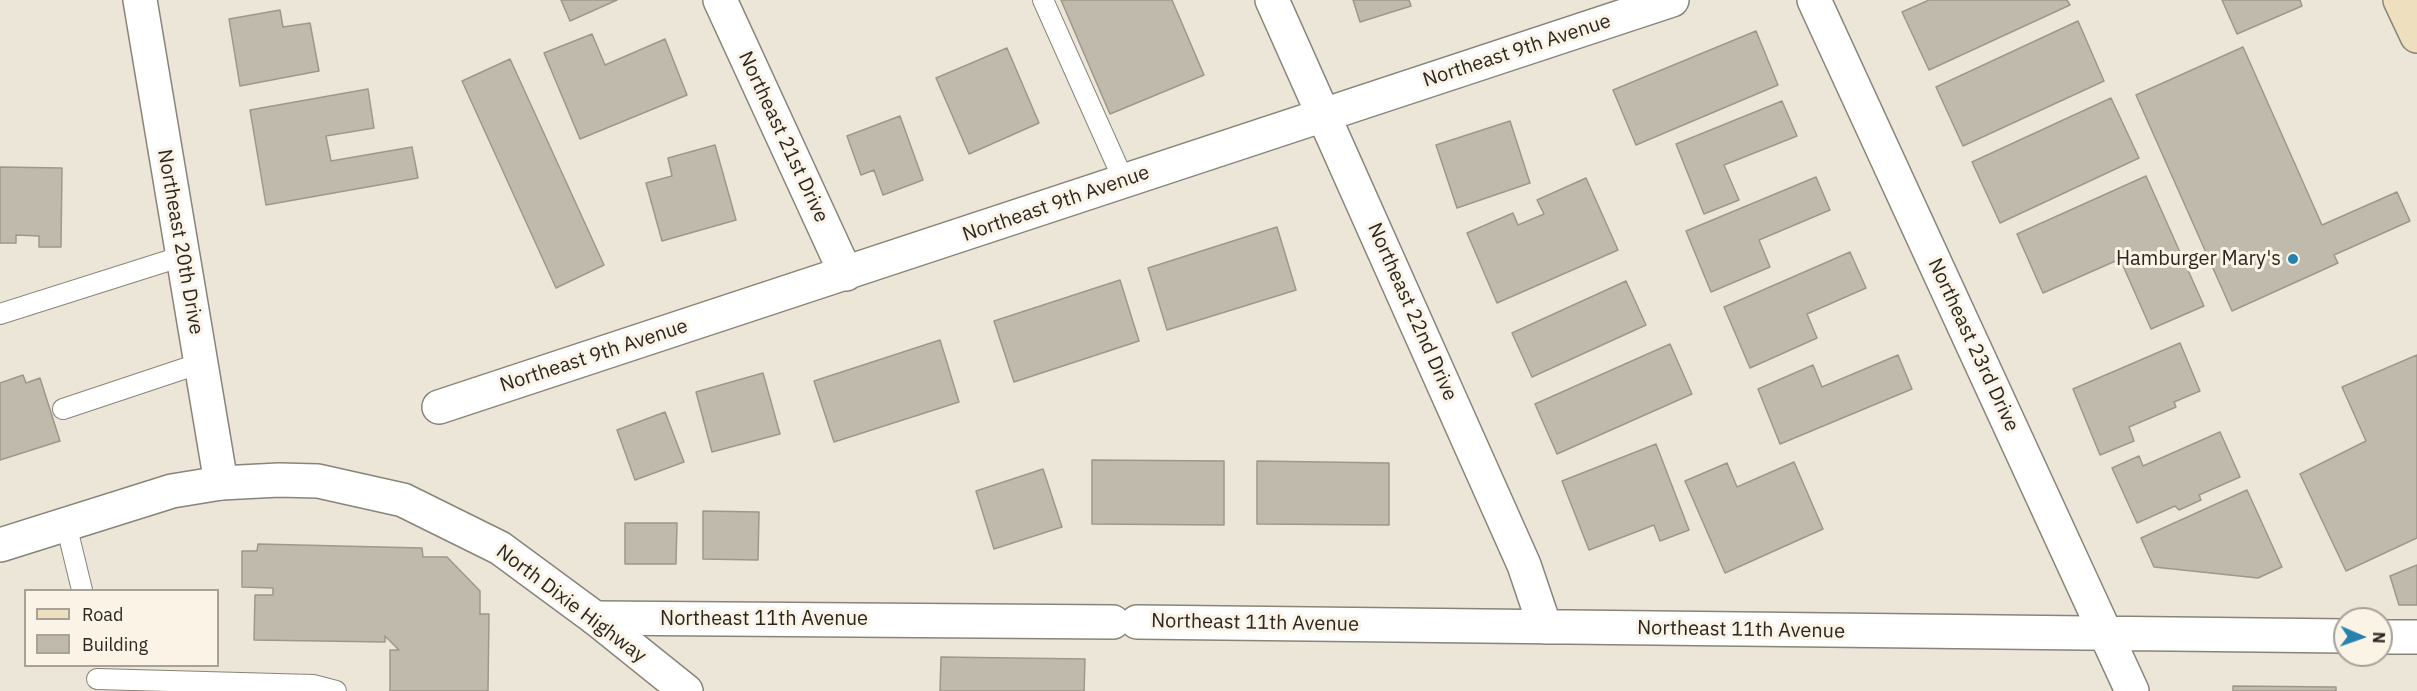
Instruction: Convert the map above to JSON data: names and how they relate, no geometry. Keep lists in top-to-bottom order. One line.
{"streets":{"street":["Northeast 9th Avenue","Northeast 21st Drive","Northeast 20th Drive","Northeast 22nd Drive","Northeast 23rd Drive","North Dixie Highway","Northeast 11th Avenue"]},"crossings":[["Northeast 9th Avenue","Northeast 21st Drive"],["Northeast 9th Avenue","Northeast 22nd Drive"],["Northeast 20th Drive","North Dixie Highway"],["Northeast 22nd Drive","Northeast 11th Avenue"],["Northeast 23rd Drive","Northeast 11th Avenue"],["North Dixie Highway","Northeast 11th Avenue"]],"places":["Hamburger Mary's"],"legend":["Road","Building"],"north":"right"}
